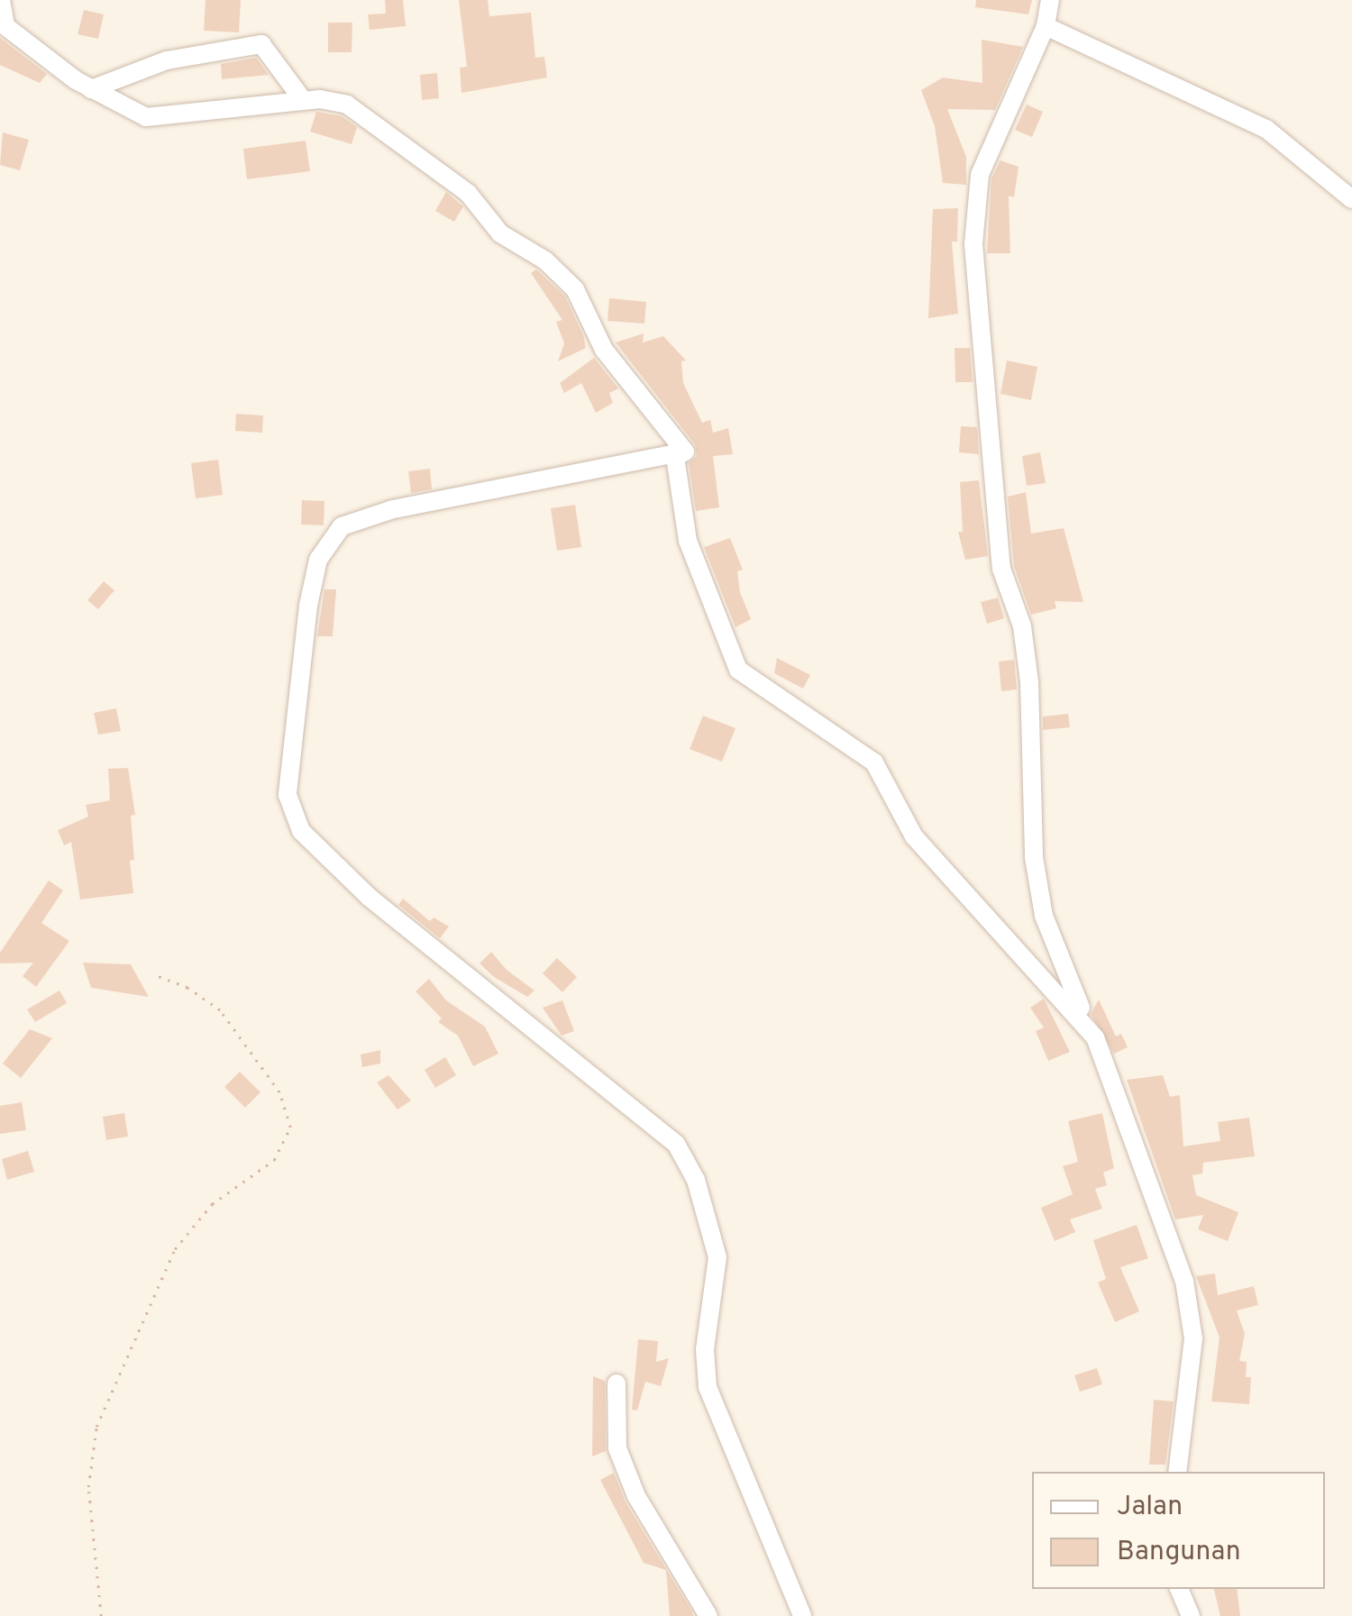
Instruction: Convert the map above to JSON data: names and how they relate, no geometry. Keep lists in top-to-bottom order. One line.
{"legend":["Jalan","Bangunan"]}
